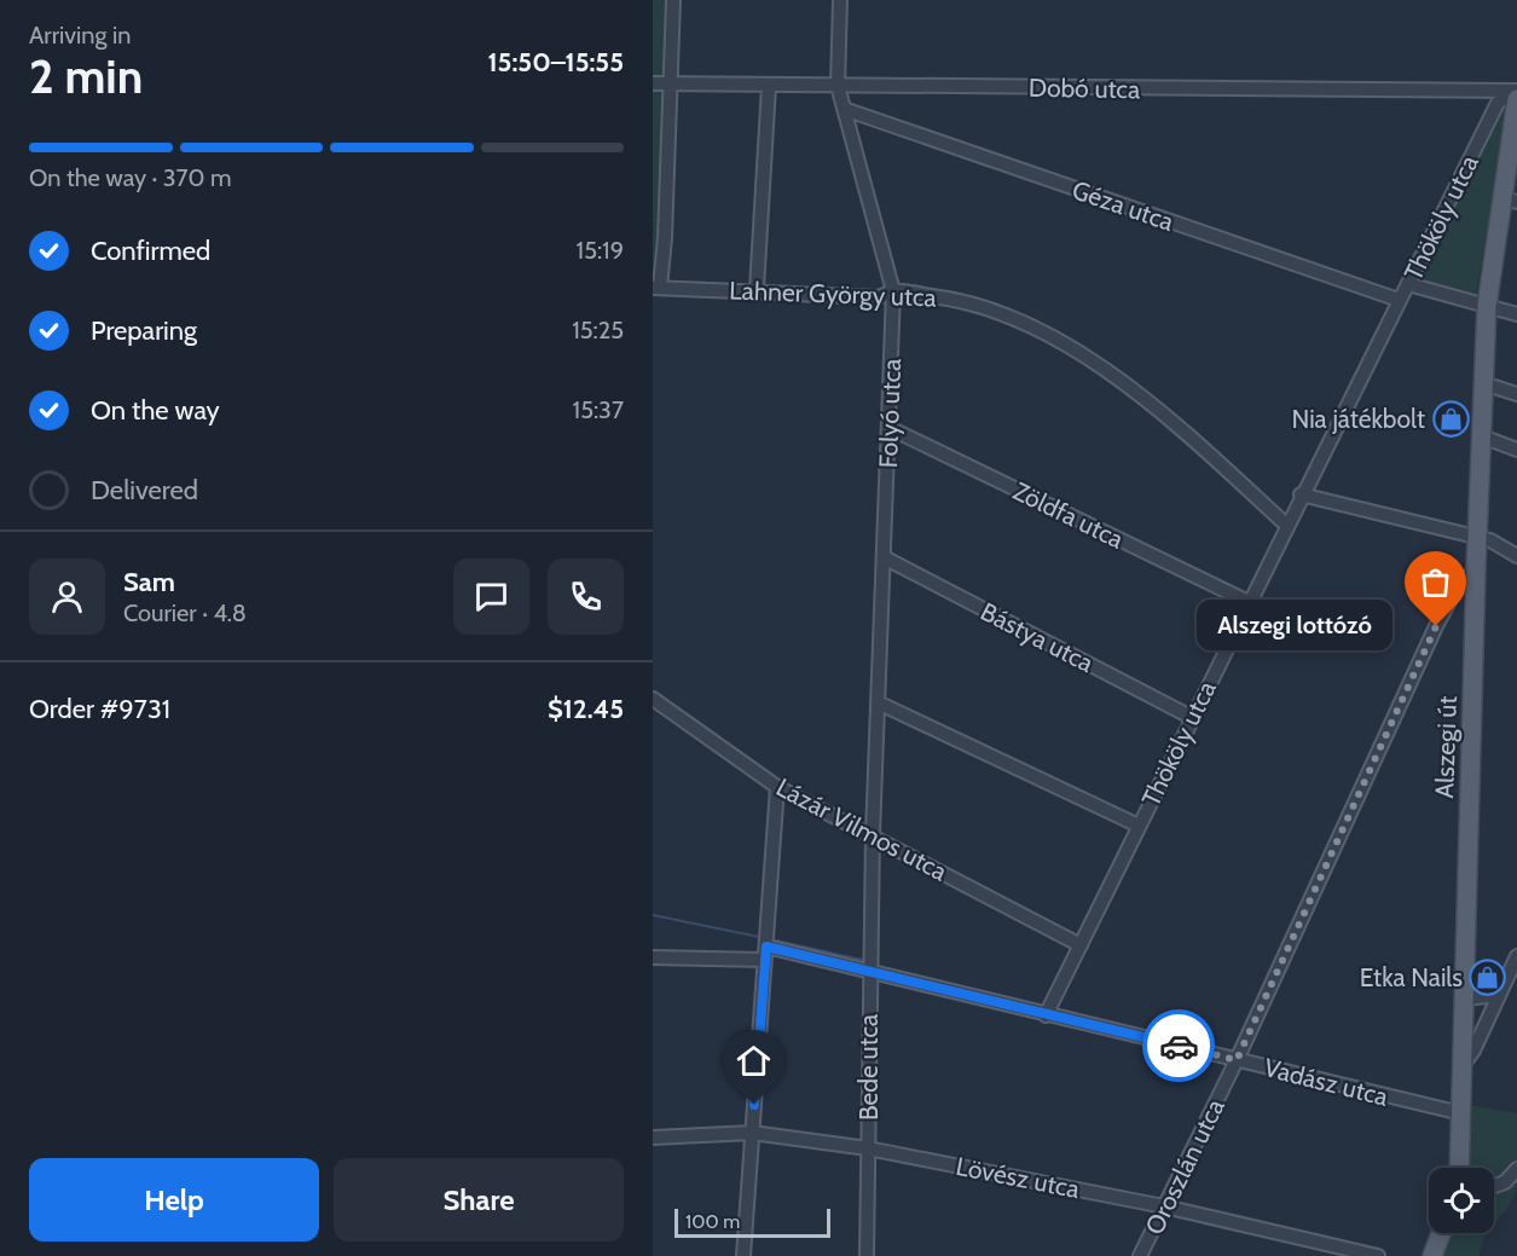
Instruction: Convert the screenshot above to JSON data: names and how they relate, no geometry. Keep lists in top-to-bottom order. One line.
{"streets":{"main road":["Alszegi út"],"street":["Dobó utca","Géza utca","Thököly utca","Lahner György utca","Folyó utca","Zöldfa utca","Bástya utca","Lázár Vilmos utca","Bede utca","Vadász utca","Oroszlán utca","Lövész utca"]},"crossings":[["Dobó utca","Thököly utca"],["Dobó utca","Folyó utca"],["Géza utca","Thököly utca"],["Géza utca","Folyó utca"],["Thököly utca","Lahner György utca"],["Thököly utca","Zöldfa utca"],["Thököly utca","Bástya utca"],["Thököly utca","Lázár Vilmos utca"],["Thököly utca","Vadász utca"],["Lahner György utca","Folyó utca"],["Folyó utca","Zöldfa utca"],["Folyó utca","Bástya utca"],["Folyó utca","Lázár Vilmos utca"],["Folyó utca","Bede utca"],["Alszegi út","Vadász utca"],["Alszegi út","Oroszlán utca"],["Lázár Vilmos utca","Bede utca"],["Bede utca","Vadász utca"],["Bede utca","Lövész utca"],["Vadász utca","Oroszlán utca"],["Oroszlán utca","Lövész utca"]],"places":{"shop":["Nia játékbolt","Etka Nails"],"other":["Alszegi lottózó"]},"scale_bar":"100 m","page":{"heading":["2 min","Arriving in","15:50–15:55"],"panel":["Sam","Courier · 4.8","Order #9731","$12.45"],"bar":"On the way · 370 m","list":[["Confirmed","15:19"],["Preparing","15:25"],["On the way","15:37"],"Delivered"],"bubble":"Alszegi lottózó","buttons":["Help","Share"],"scale":"100 m"}}
